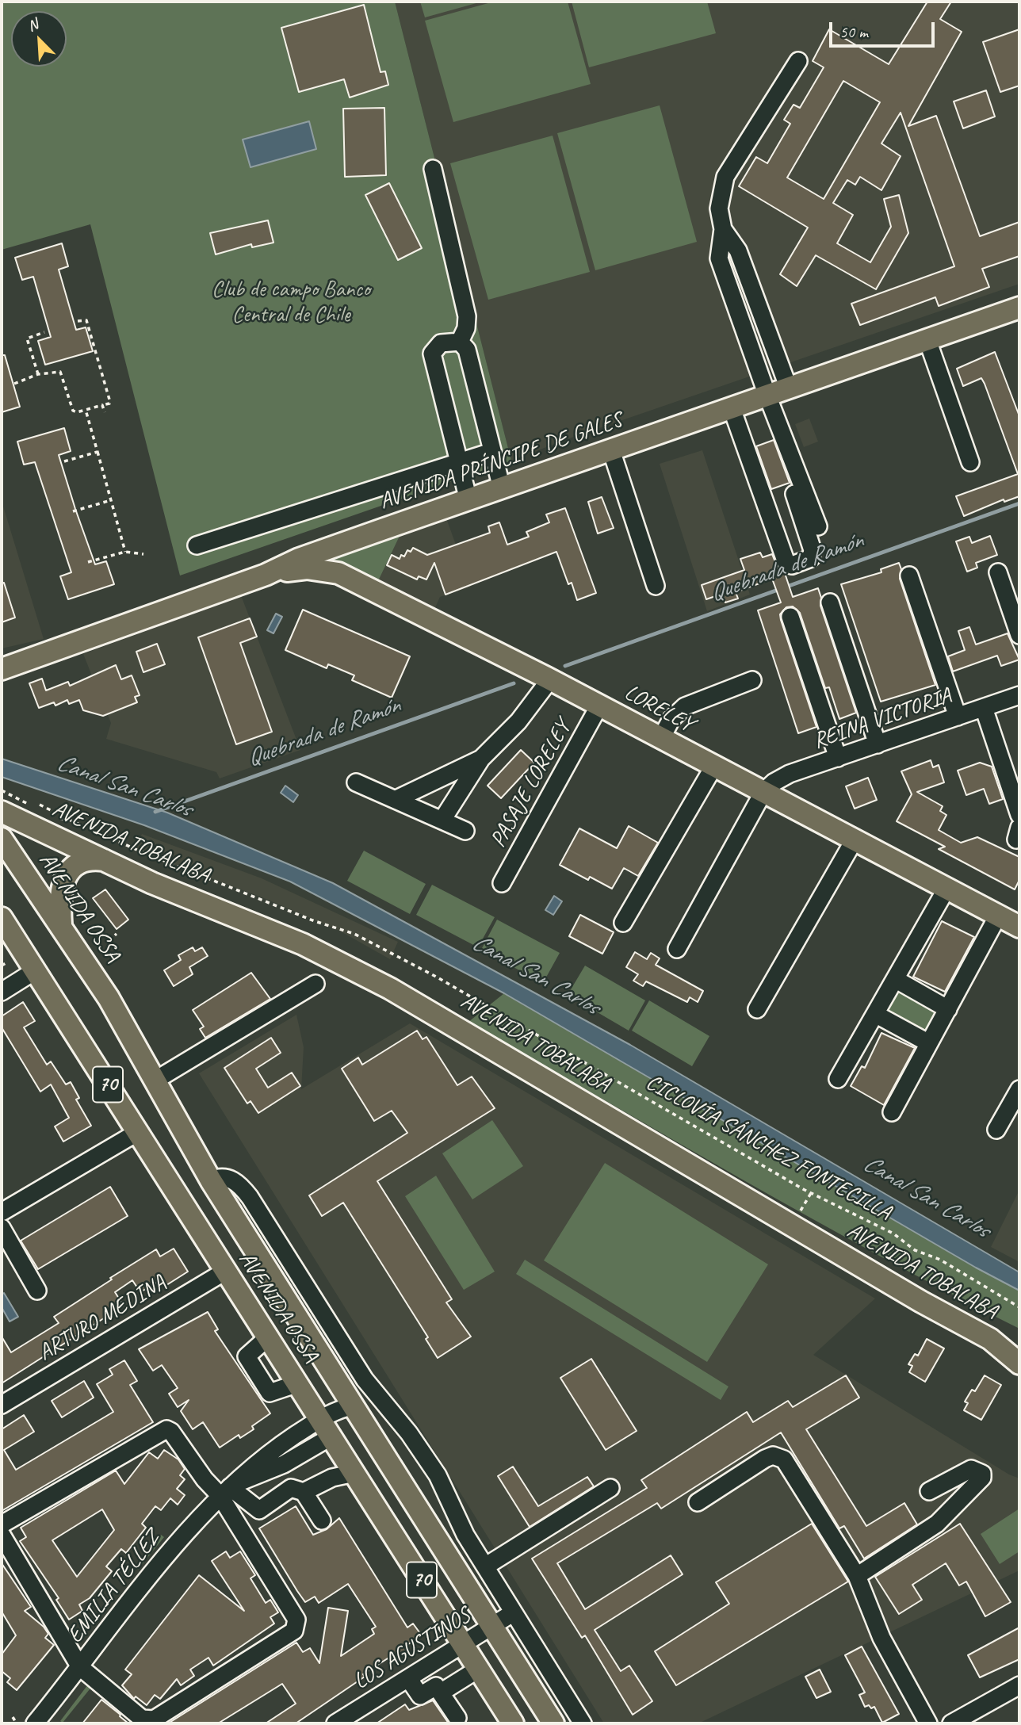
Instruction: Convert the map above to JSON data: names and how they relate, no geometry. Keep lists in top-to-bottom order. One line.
{"streets":{"main road":["AVENIDA PRÍNCIPE DE GALES","LORELEY","AVENIDA TOBALABA","AVENIDA OSSA","70"],"street":["REINA VICTORIA","PASAJE LORELEY","ARTURO MEDINA","EMILIA TÉLLEZ","LOS AGUSTINOS"],"path":["CICLOVÍA SÁNCHEZ FONTECILLA"]},"crossings":[["AVENIDA PRÍNCIPE DE GALES","LORELEY"],["LORELEY","REINA VICTORIA"],["LORELEY","PASAJE LORELEY"],["AVENIDA OSSA","ARTURO MEDINA"],["AVENIDA OSSA","EMILIA TÉLLEZ"],["AVENIDA OSSA","LOS AGUSTINOS"]],"water":["Quebrada de Ramón","Canal San Carlos"],"parks":["Club de campo Banco Central de Chile"],"scale_bar":"50 m","north":"top left"}
